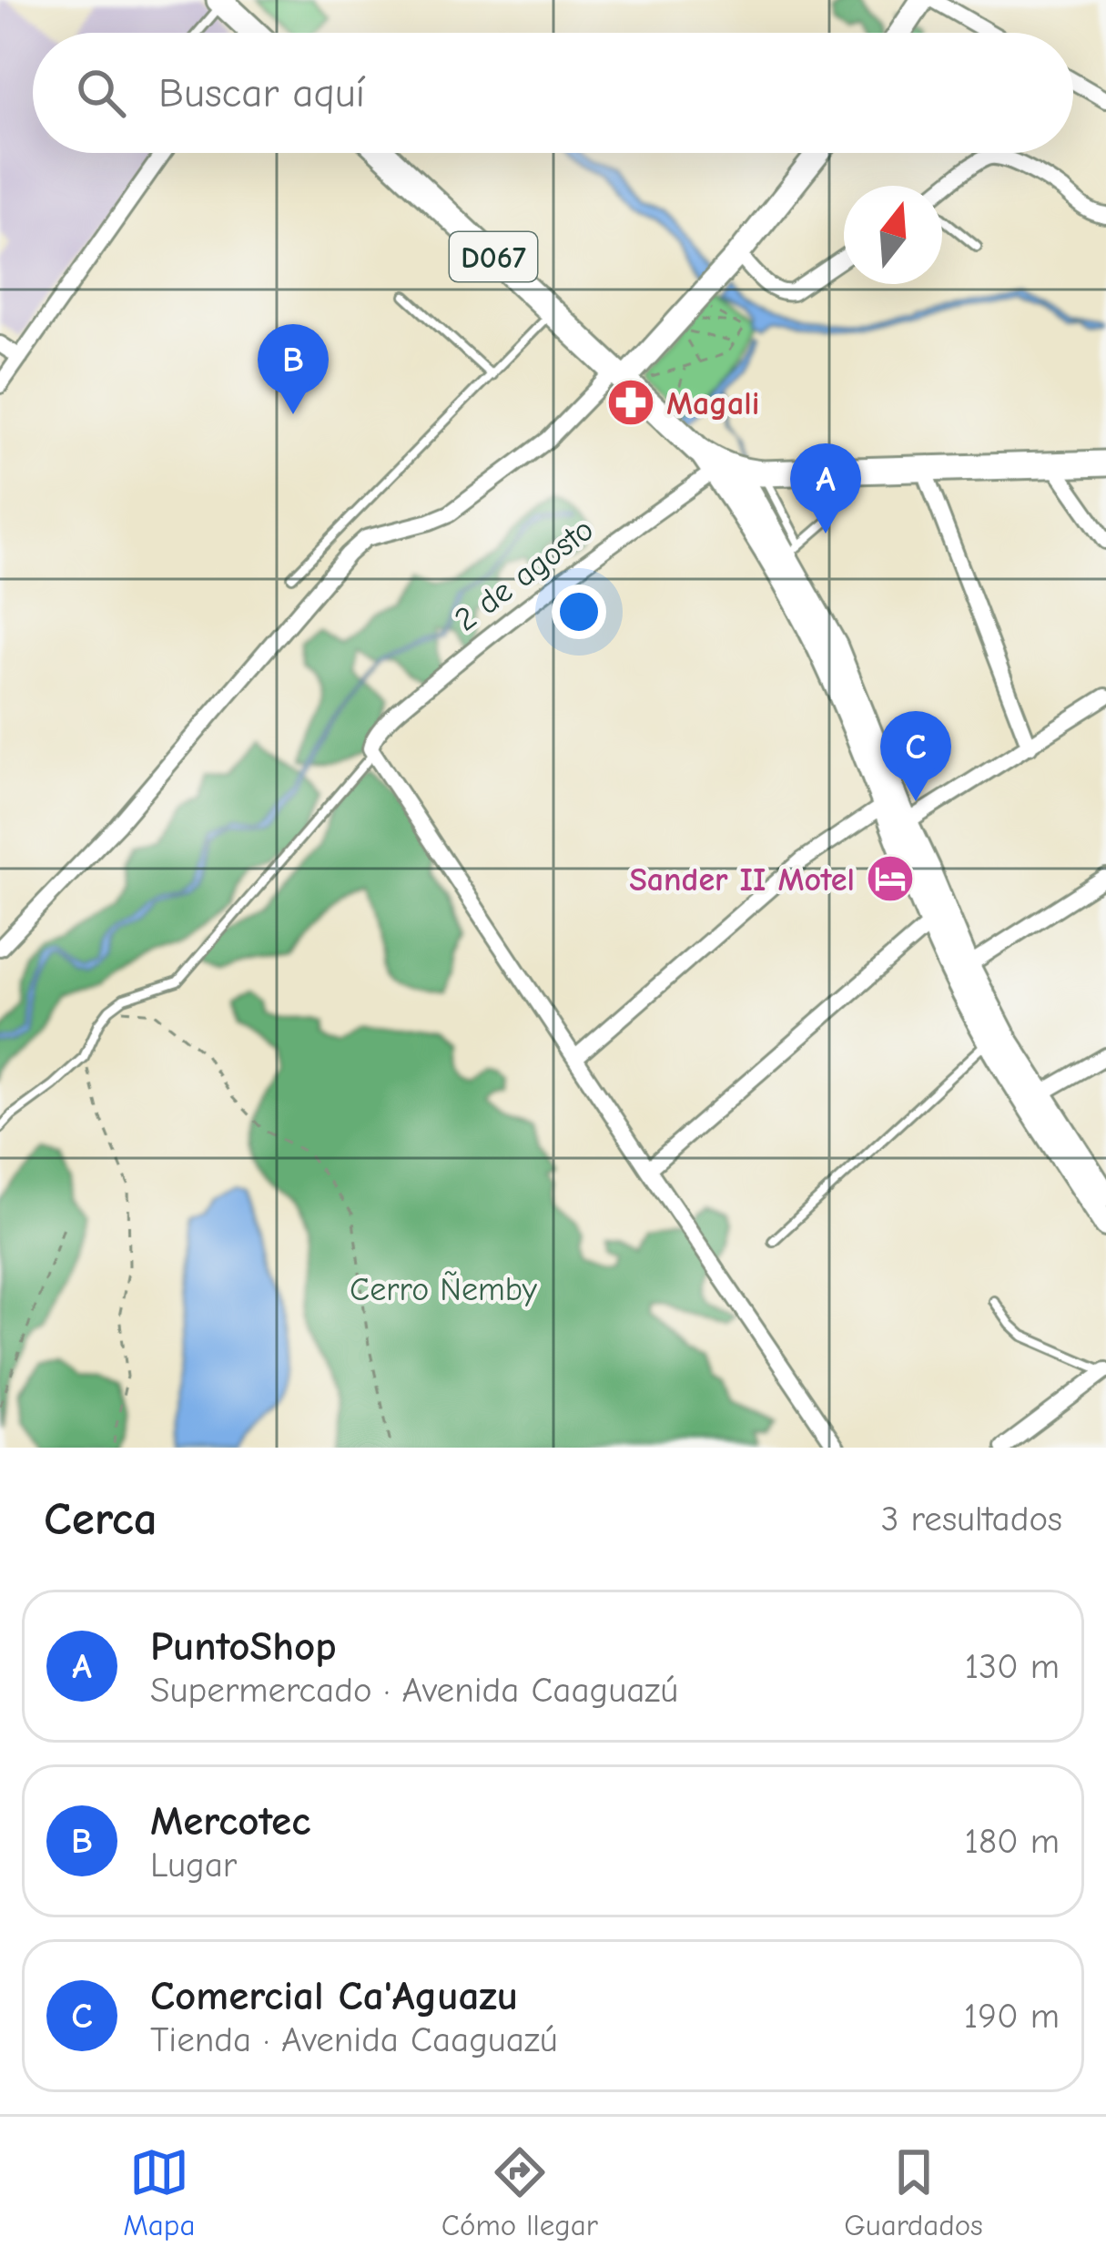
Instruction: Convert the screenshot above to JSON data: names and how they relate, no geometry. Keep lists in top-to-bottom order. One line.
{"streets":{"main road":["D067"],"street":["2 de agosto"]},"crossings":[["D067","2 de agosto"]],"parks":["Cerro Ñemby"],"places":{"pharmacy":["Magali"],"hotel":["Sander II Motel"]},"north":"top","page":{"search":"Buscar aquí","pins":["B","A","C"],"heading":["Cerca","3 resultados"],"list":[{"mark":"A","name":"PuntoShop","note":"Supermercado · Avenida Caaguazú","value":"130 m"},{"mark":"B","name":"Mercotec","note":"Lugar","value":"180 m"},{"mark":"C","name":"Comercial Ca'Aguazu","note":"Tienda · Avenida Caaguazú","value":"190 m"}],"nav":["Mapa","Cómo llegar","Guardados"]}}
